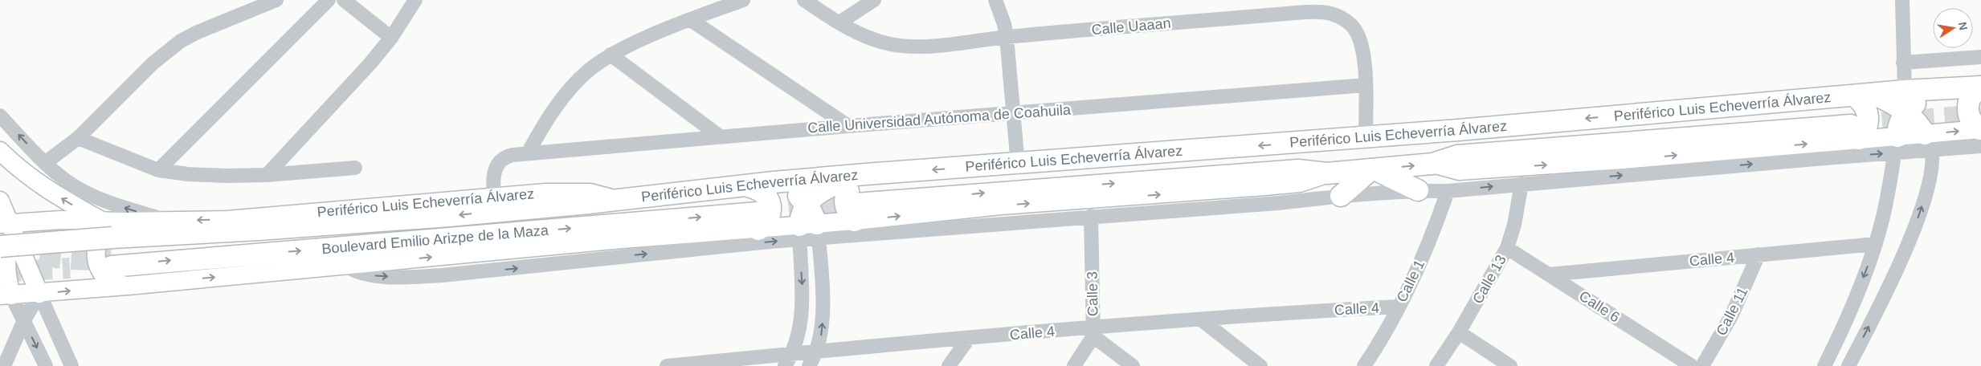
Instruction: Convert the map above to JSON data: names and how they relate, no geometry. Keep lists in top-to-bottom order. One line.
{"streets":{"highway":["Periférico Luis Echeverría Álvarez","Boulevard Emilio Arizpe de la Maza"],"street":["Calle Uaaan","Calle Universidad Autónoma de Coahuila","Calle 4","Calle 13","Calle 1","Calle 3","Calle 6","Calle 11"]},"crossings":[["Calle Uaaan","Periférico Luis Echeverría Álvarez"],["Calle Uaaan","Calle Universidad Autónoma de Coahuila"],["Periférico Luis Echeverría Álvarez","Calle Universidad Autónoma de Coahuila"],["Periférico Luis Echeverría Álvarez","Boulevard Emilio Arizpe de la Maza"],["Periférico Luis Echeverría Álvarez","Calle 13"],["Periférico Luis Echeverría Álvarez","Calle 1"],["Periférico Luis Echeverría Álvarez","Calle 3"],["Calle 4","Calle 1"],["Calle 4","Calle 3"],["Calle 4","Calle 6"],["Calle 4","Calle 11"],["Calle 13","Calle 6"]],"north":"right"}
